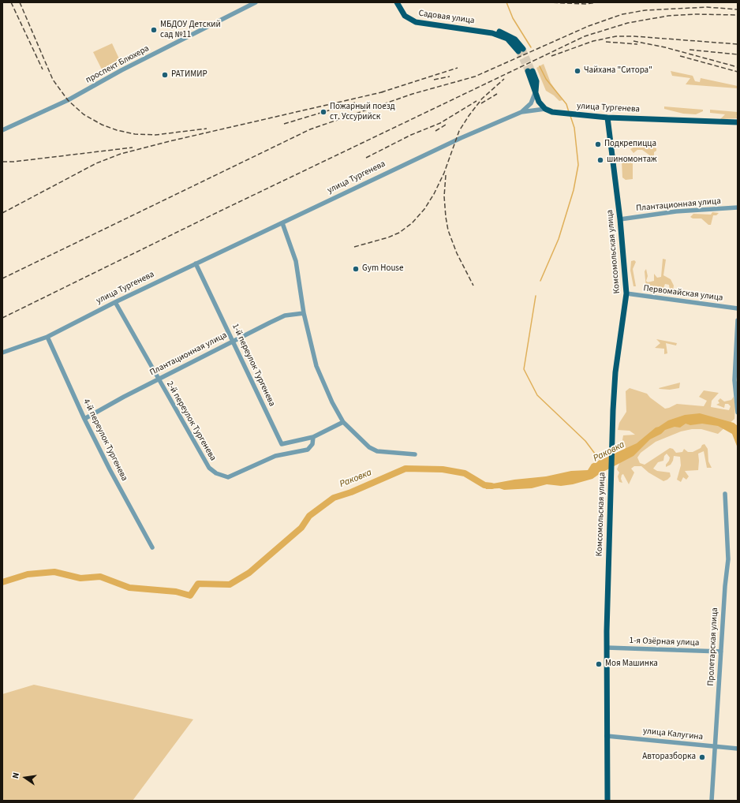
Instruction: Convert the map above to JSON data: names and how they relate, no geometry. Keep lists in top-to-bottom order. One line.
{"streets":{"main road":["Садовая улица","улица Тургенева","Комсомольская улица"],"street":["проспект Блюхера","Плантационная улица","Первомайская улица","1-й переулок Тургенева","2-й переулок Тургенева","4-й переулок Тургенева","1-я Озёрная улица","Пролетарская улица","улица Калугина"]},"crossings":[["улица Тургенева","Комсомольская улица"],["улица Тургенева","1-й переулок Тургенева"],["улица Тургенева","2-й переулок Тургенева"],["улица Тургенева","4-й переулок Тургенева"],["Плантационная улица","Комсомольская улица"],["Плантационная улица","1-й переулок Тургенева"],["Плантационная улица","2-й переулок Тургенева"],["Плантационная улица","4-й переулок Тургенева"],["Комсомольская улица","Первомайская улица"],["Комсомольская улица","1-я Озёрная улица"],["Комсомольская улица","улица Калугина"],["1-й переулок Тургенева","2-й переулок Тургенева"],["1-я Озёрная улица","Пролетарская улица"],["Пролетарская улица","улица Калугина"]],"water":["Раковка"],"places":["МБДОУ Детский сад №11","Чайхана \"Ситора\"","РАТИМИР","Пожарный поезд ст. Уссурийск","Подкрепицца","шиномонтаж","Gym House","Моя Машинка","Авторазборка"],"north":"left"}
